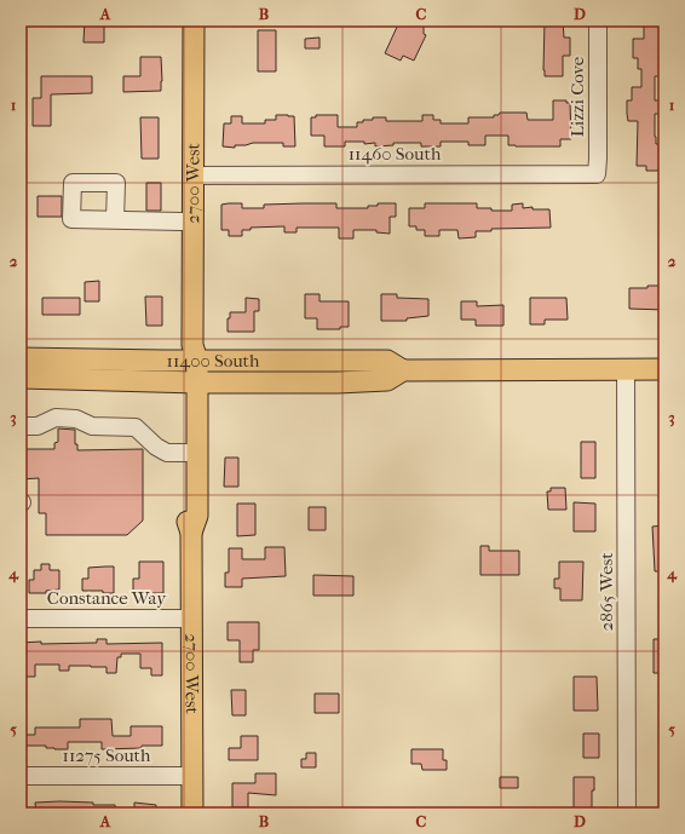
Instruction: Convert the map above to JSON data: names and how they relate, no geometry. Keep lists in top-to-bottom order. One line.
{"streets":{"main road":["2700 West","11400 South"],"street":["Lizzi Cove","11460 South","2865 West","Constance Way","11275 South"]},"crossings":[["Lizzi Cove","11460 South"],["11460 South","2700 West"],["2700 West","11400 South"],["2700 West","Constance Way"],["2700 West","11275 South"],["11400 South","2865 West"]],"grid":{"columns":["A","B","C","D"],"rows":["1","2","3","4","5"]}}
